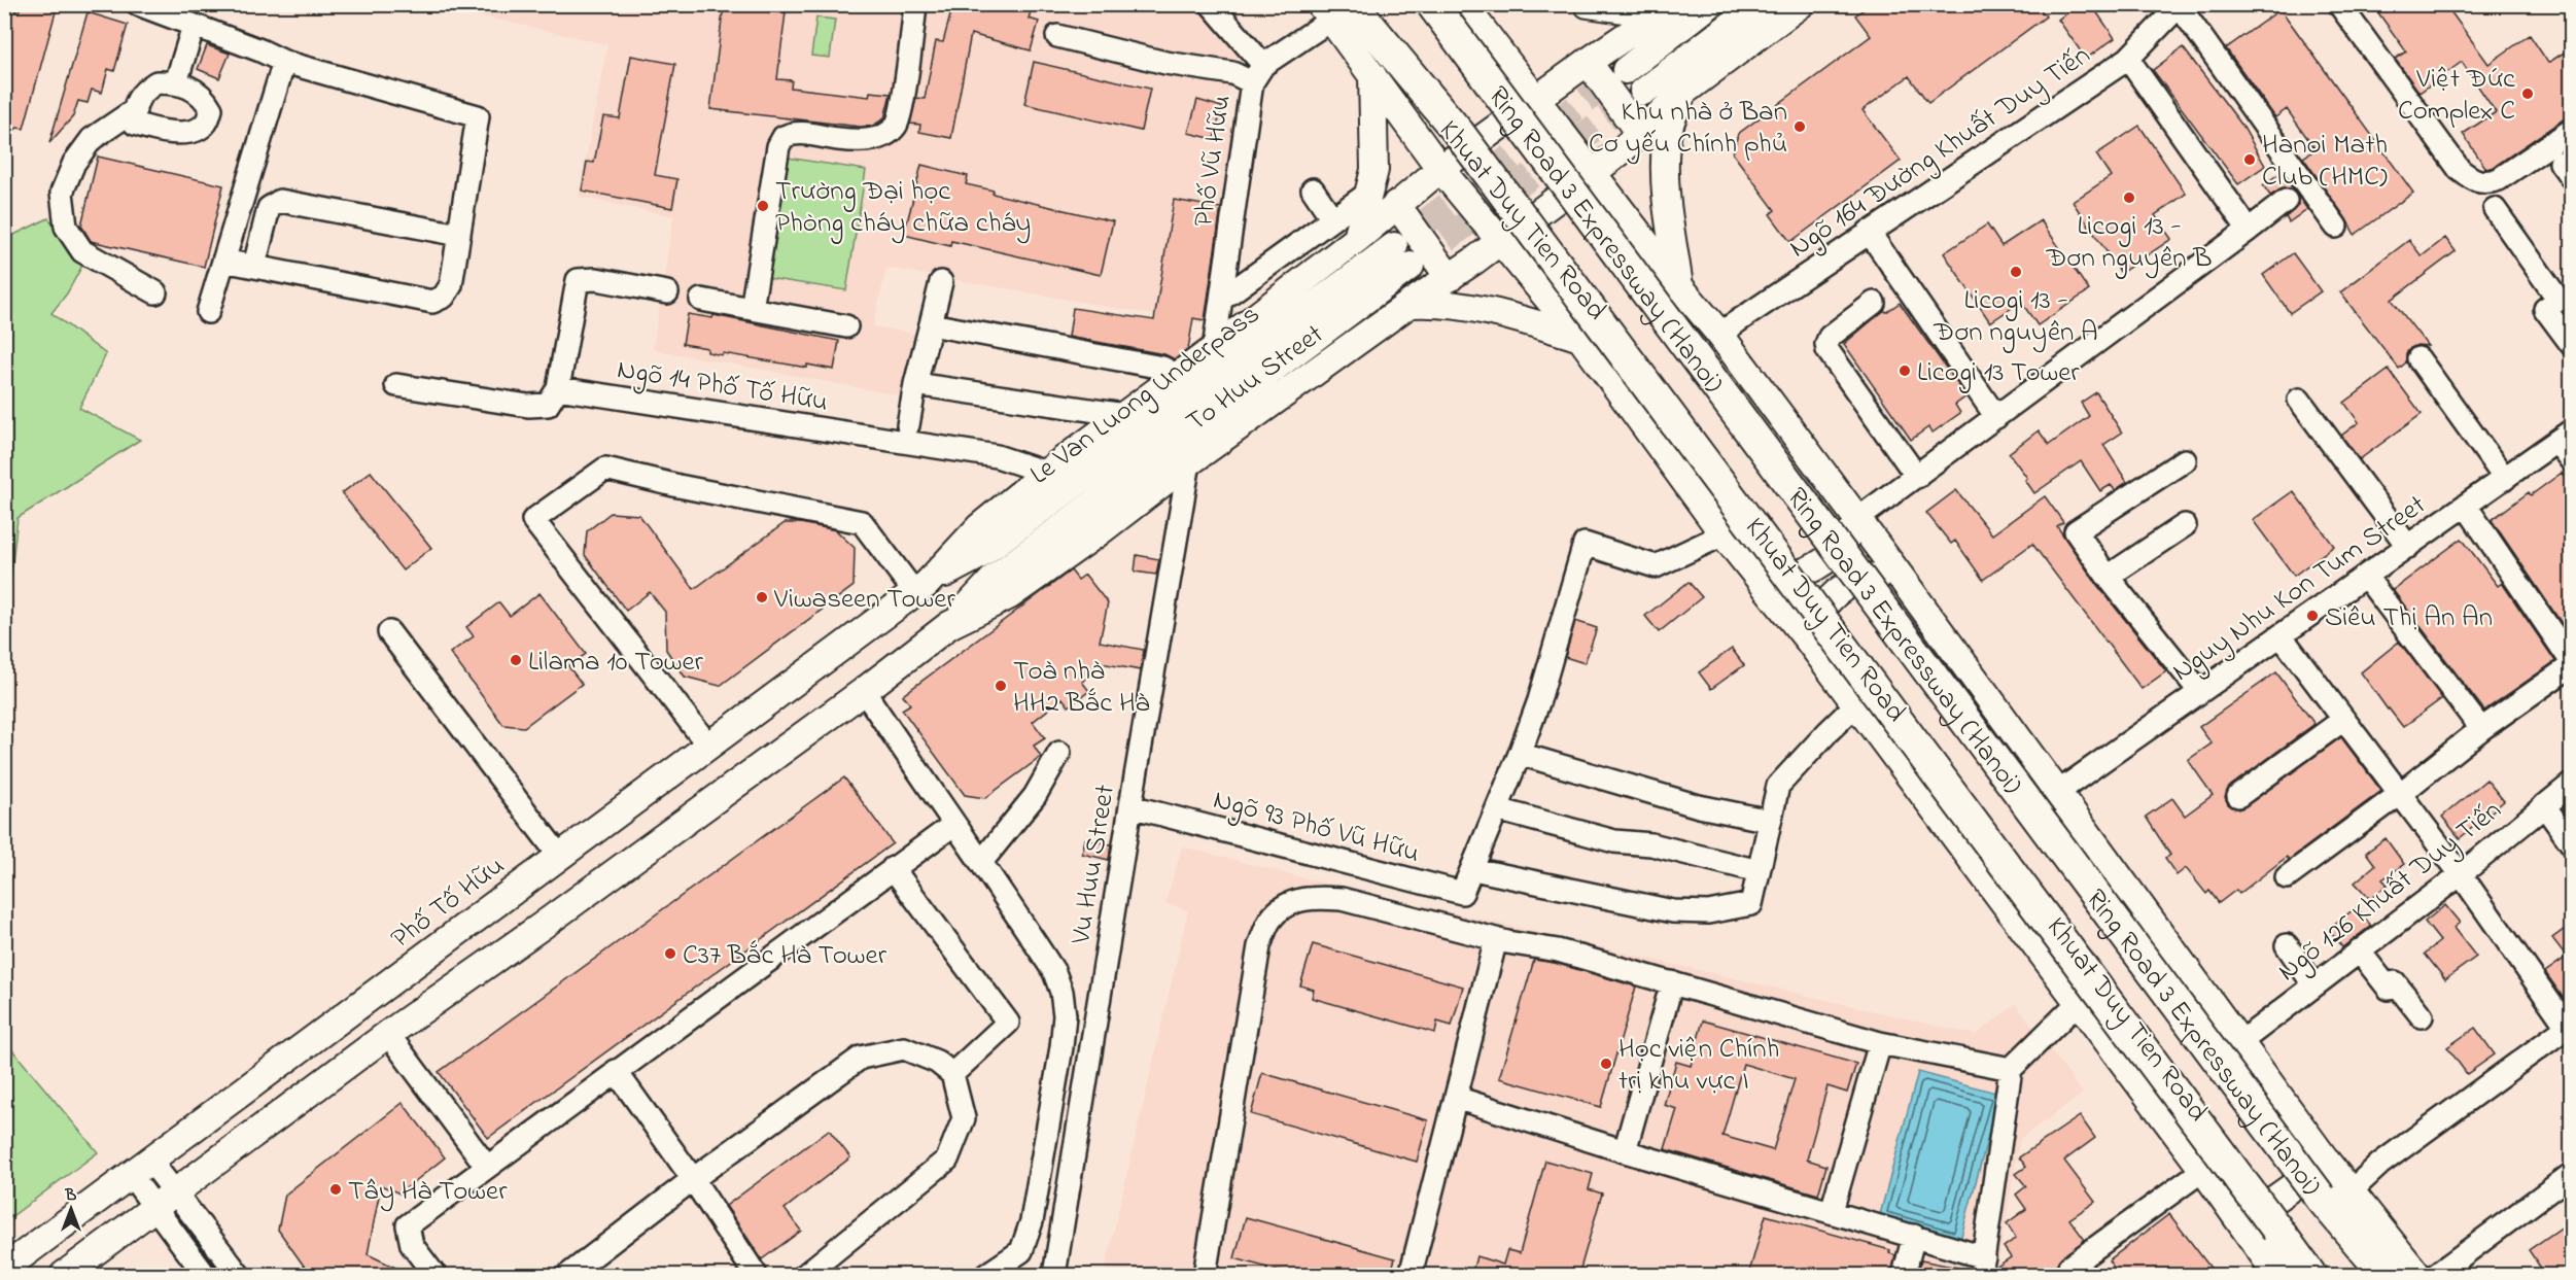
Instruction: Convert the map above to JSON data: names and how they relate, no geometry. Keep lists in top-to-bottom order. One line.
{"streets":{"highway":["Ring Road 3 Expressway (Hanoi)"],"main road":["Khuat Duy Tien Road","To Huu Street","Le Van Luong Underpass","Phố Tố Hữu"],"street":["Ngõ 164 Đường Khuất Duy Tiến","Phố Vũ Hữu","Ngõ 14 Phố Tố Hữu","Nguy Nhu Kon Tum Street","Ngõ 93 Phố Vũ Hữu","Vu Huu Street","Ngõ 126 Khuất Duy Tiến"]},"crossings":[["Phố Vũ Hữu","To Huu Street"],["Khuat Duy Tien Road","To Huu Street"],["To Huu Street","Ngõ 14 Phố Tố Hữu"],["To Huu Street","Le Van Luong Underpass"],["To Huu Street","Vu Huu Street"],["To Huu Street","Phố Tố Hữu"],["Le Van Luong Underpass","Phố Tố Hữu"],["Ngõ 93 Phố Vũ Hữu","Vu Huu Street"]],"places":["Việt Đức Complex C","Khu nhà ở Ban Cơ yếu Chính phủ","Hanoi Math Club (HMC)","Licogi 13 - Đơn nguyên B","Trường Đại học Phòng cháy chữa cháy","Licogi 13 - Đơn nguyên A","Licogi 13 Tower","Viwaseen Tower","Siêu Thị An An","Lilama 10 Tower","Toà nhà HH2 Bắc Hà","C37 Bắc Hà Tower","Học viện Chính trị khu vực I","Tây Hà Tower"],"north":"top"}
